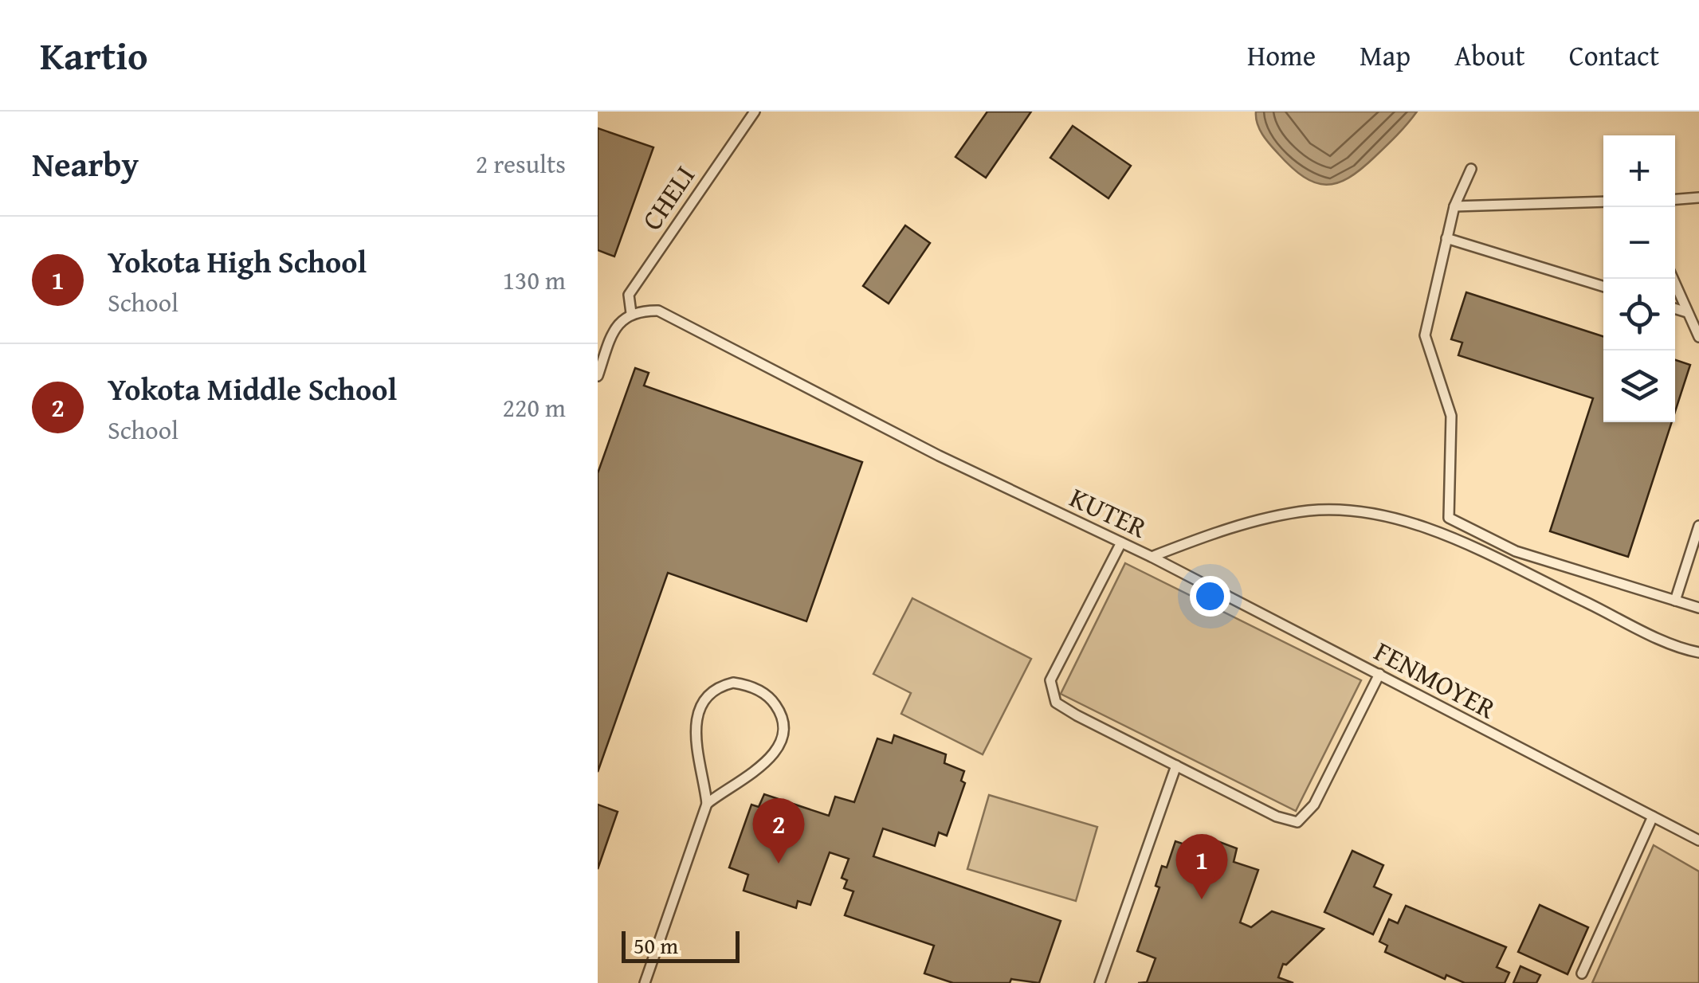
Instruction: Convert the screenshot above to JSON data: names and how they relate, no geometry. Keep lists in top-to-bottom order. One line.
{"streets":{"lane":["CHELI","KUTER","FENMOYER"]},"crossings":[["CHELI","KUTER"],["KUTER","FENMOYER"]],"scale_bar":"50 m","page":{"header":"Kartio","nav":["Home","Map","About","Contact"],"heading":["Nearby","2 results"],"map_buttons":["+","−"],"list":[{"mark":"1","name":"Yokota High School","note":"School","value":"130 m"},{"mark":"2","name":"Yokota Middle School","note":"School","value":"220 m"}],"pins":["2","1"],"scale":"50 m"}}
